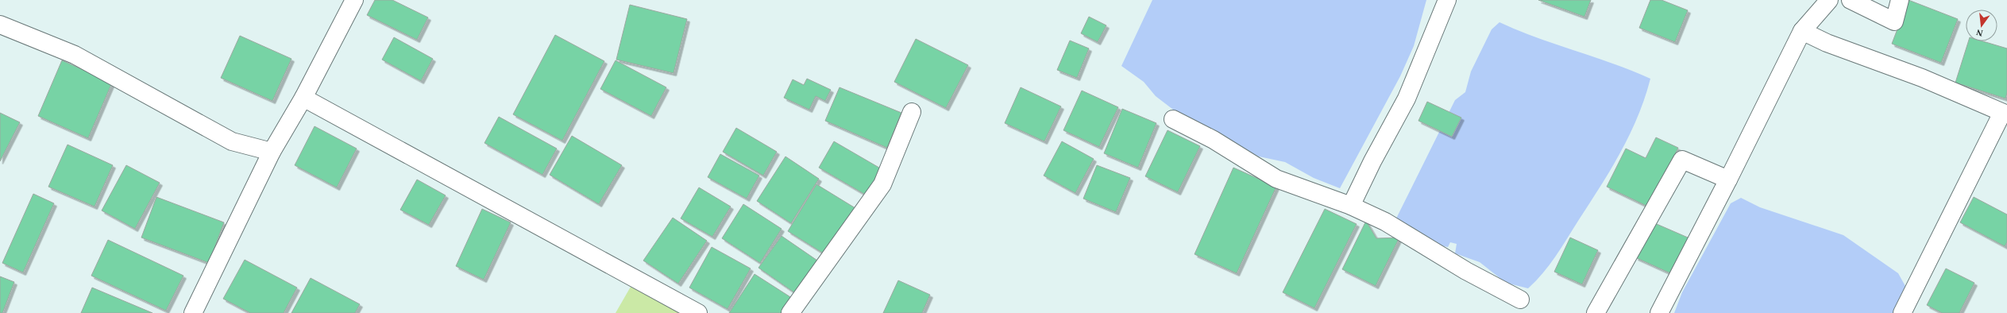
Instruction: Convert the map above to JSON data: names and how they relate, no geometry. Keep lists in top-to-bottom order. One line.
{"north":"bottom"}
